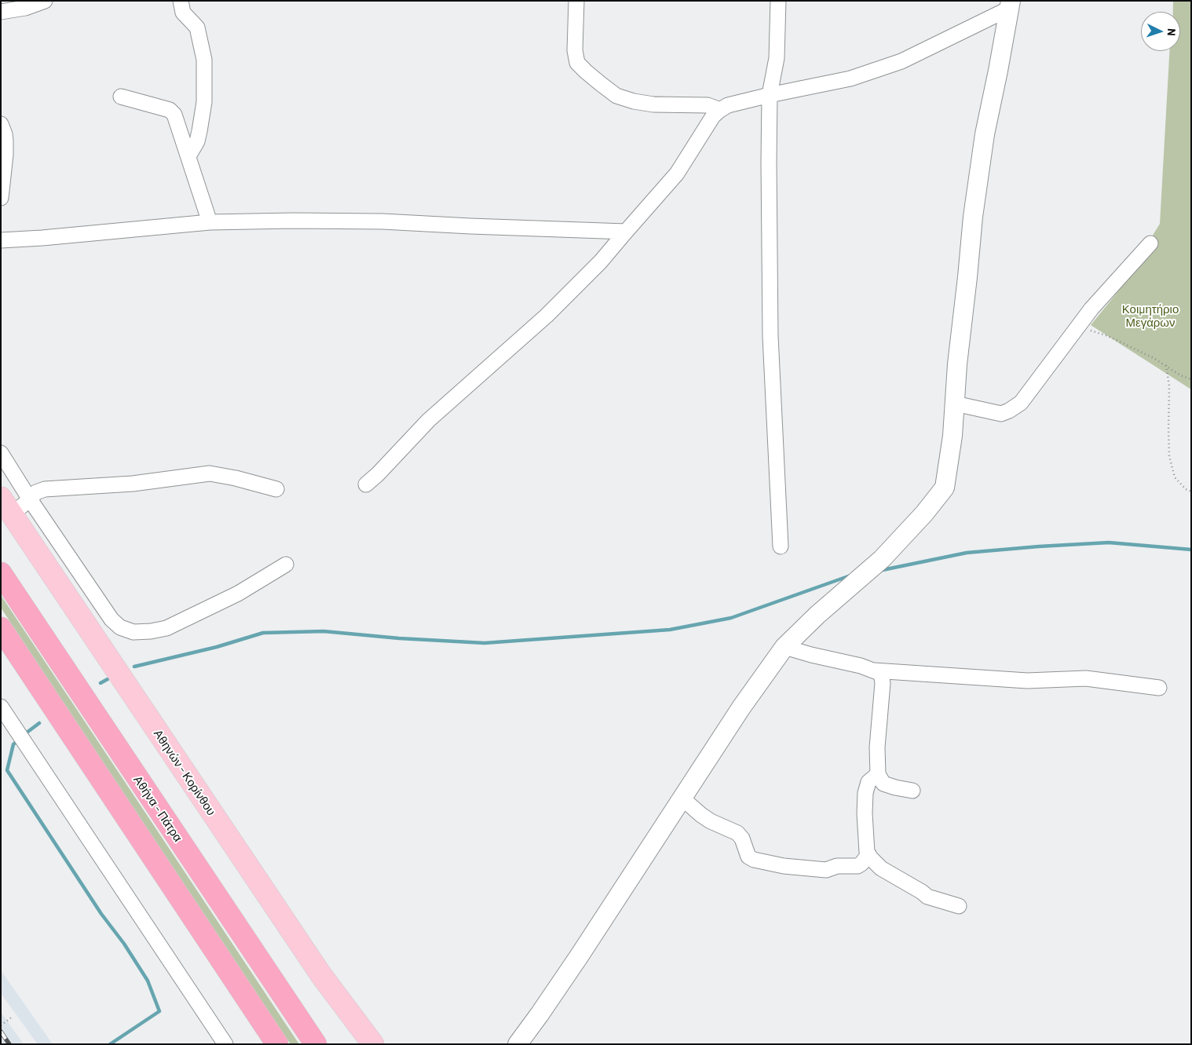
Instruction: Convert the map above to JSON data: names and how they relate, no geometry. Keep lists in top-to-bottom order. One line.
{"streets":{"highway":["Αθήνα - Πάτρα"],"main road":["Αθηνών - Κορίνθου"]},"parks":["Κοιμητήριο Μεγάρων"],"north":"right"}
